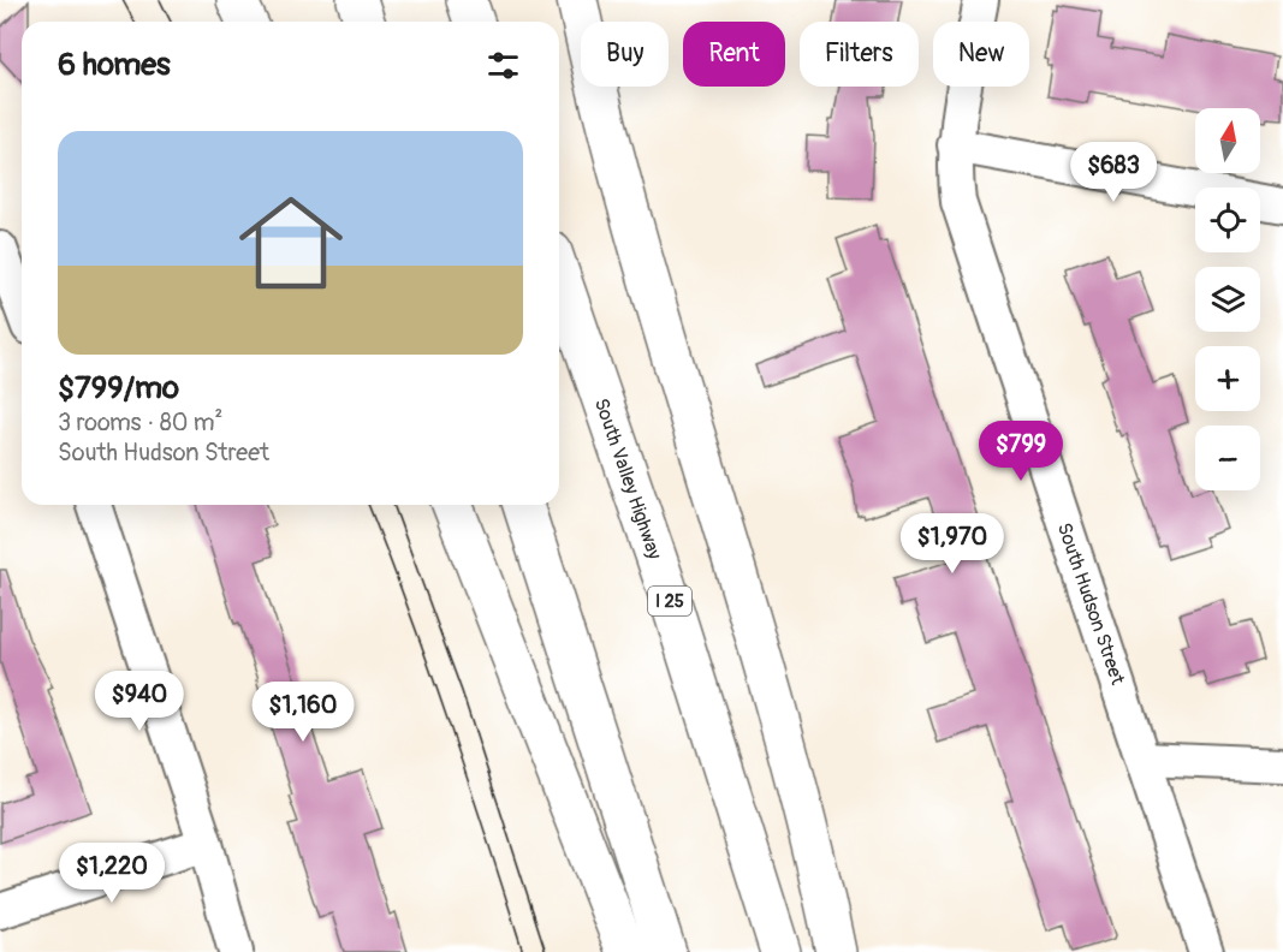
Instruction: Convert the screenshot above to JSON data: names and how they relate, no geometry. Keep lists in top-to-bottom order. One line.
{"streets":{"highway":["South Valley Highway","I 25"],"street":["South Hudson Street"]},"north":"top","page":{"chip":["Buy","Rent","Filters","New"],"heading":"6 homes","map_buttons":["+","−"],"list":[{"name":"$799/mo","note":"3 rooms · 80 m² · South Hudson Street"}],"price":["$683","$799","$1,970","$940","$1,160","$1,220"]}}
